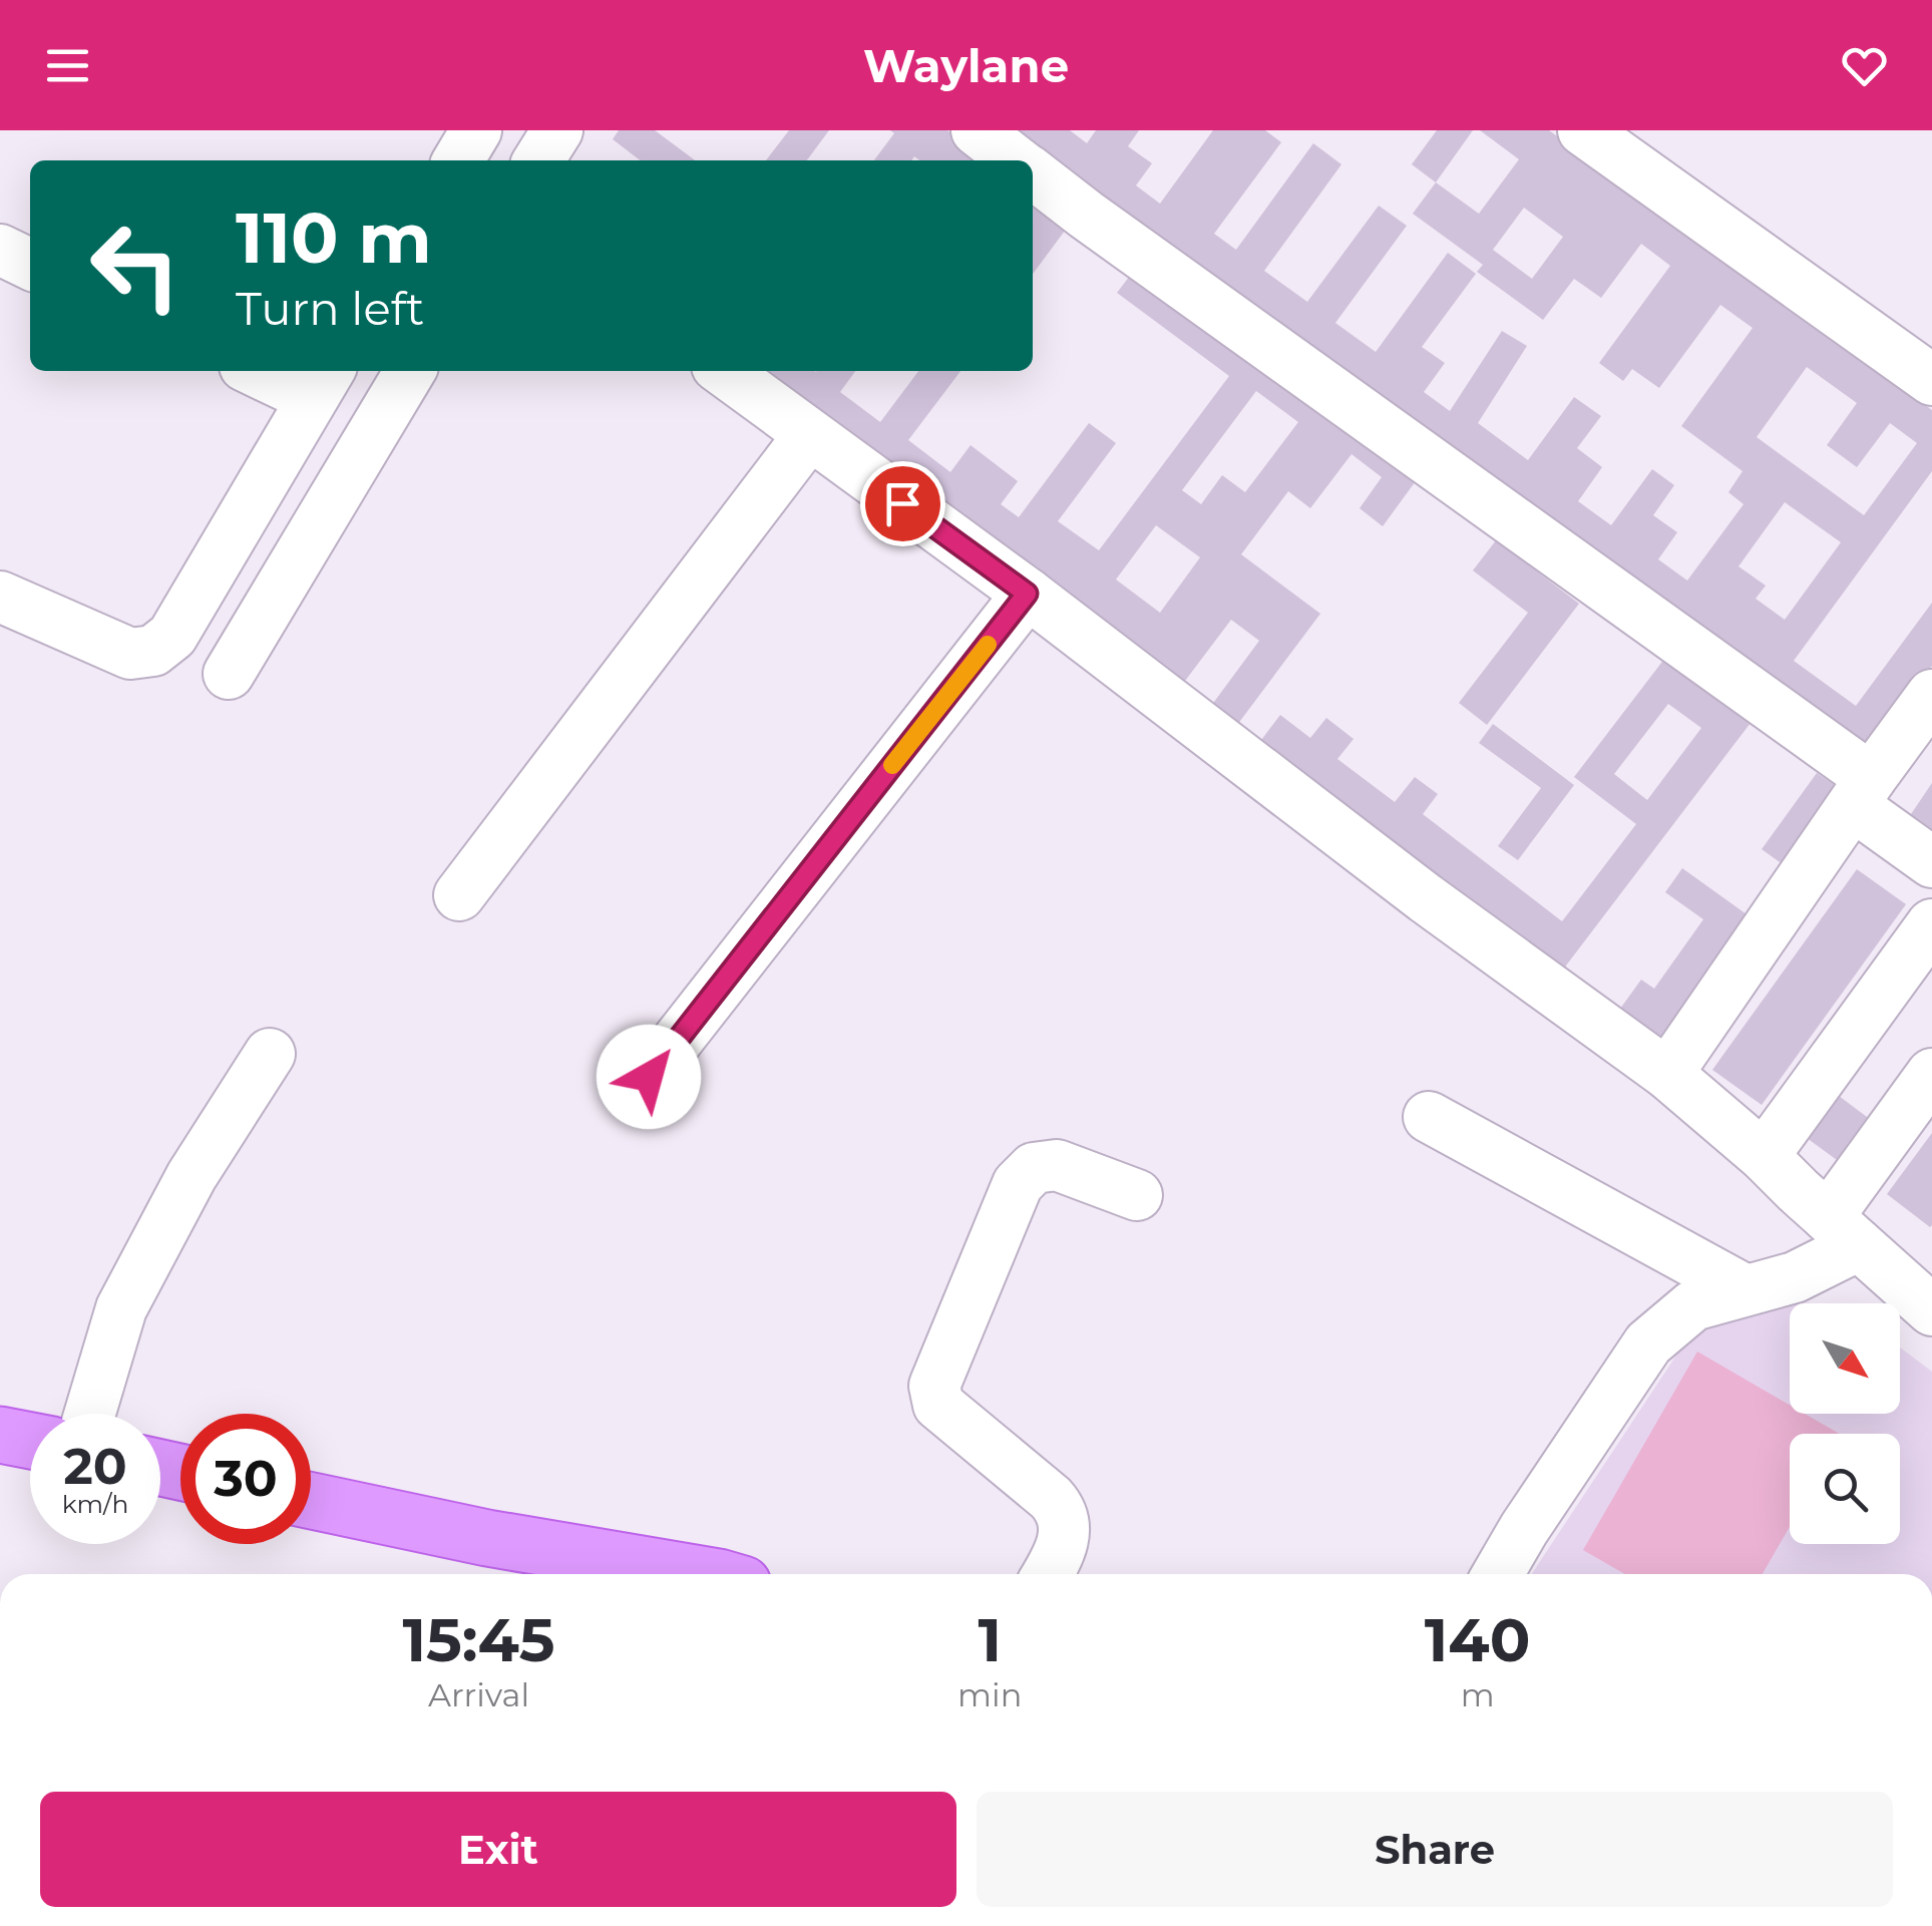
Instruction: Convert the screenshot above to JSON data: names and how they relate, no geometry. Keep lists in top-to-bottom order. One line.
{"north":"bottom right","page":{"header":"Waylane","turn":["110 m","Turn left"],"speed":"20 km/h","limit":"30","eta":["15:45","Arrival","1","min","140","m"],"buttons":["Exit","Share"]}}
